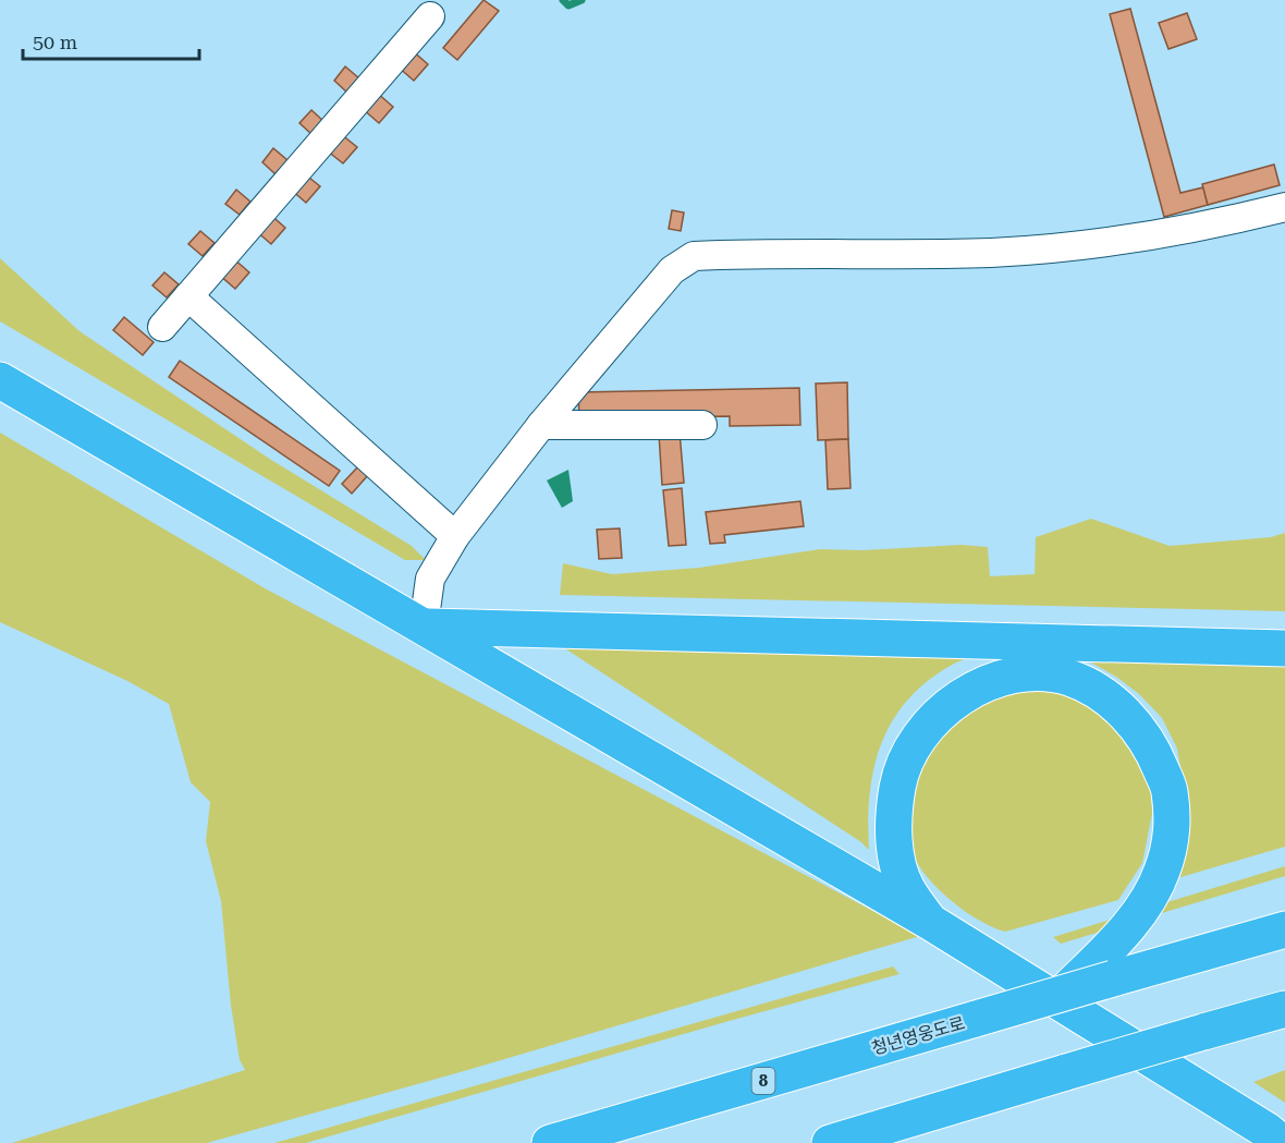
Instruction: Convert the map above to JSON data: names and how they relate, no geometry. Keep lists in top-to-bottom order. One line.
{"streets":{"highway":["청년영웅도로","8"]},"scale_bar":"50 m"}
